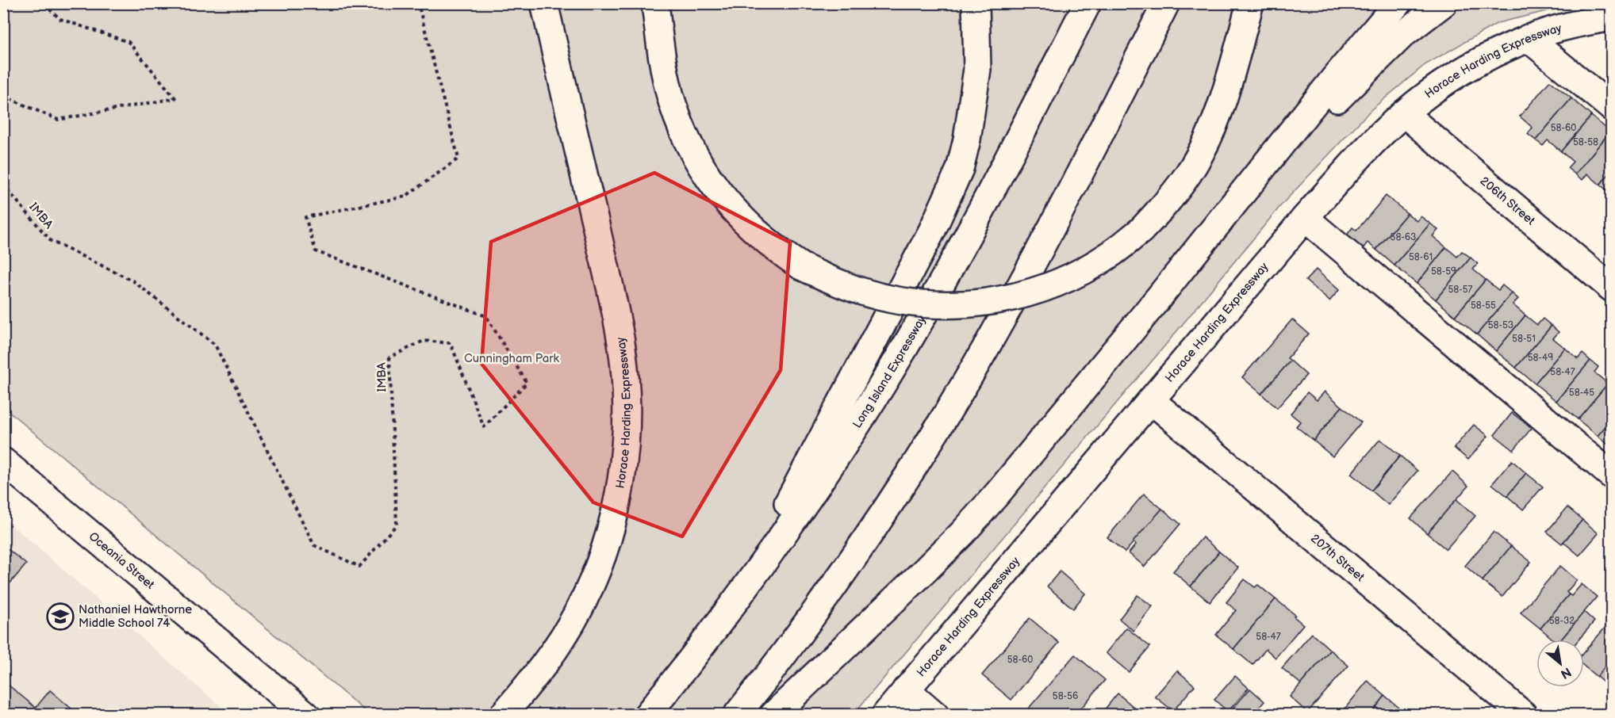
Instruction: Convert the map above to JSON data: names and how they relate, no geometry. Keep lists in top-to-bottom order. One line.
{"streets":{"main road":["Horace Harding Expressway","206th Street","Long Island Expressway","207th Street","Oceania Street"],"path":["IMBA"]},"crossings":[["Horace Harding Expressway","206th Street"],["Horace Harding Expressway","207th Street"]],"parks":["Cunningham Park"],"places":{"school or university":["Nathaniel Hawthorne Middle School 74"]},"house_numbers":["58-60","58-58","58-63","58-61","58-59","58-57","58-55","58-53","58-51","58-49","58-47","58-45","58-32","58-47","58-60","58-56"],"north":"bottom right"}
